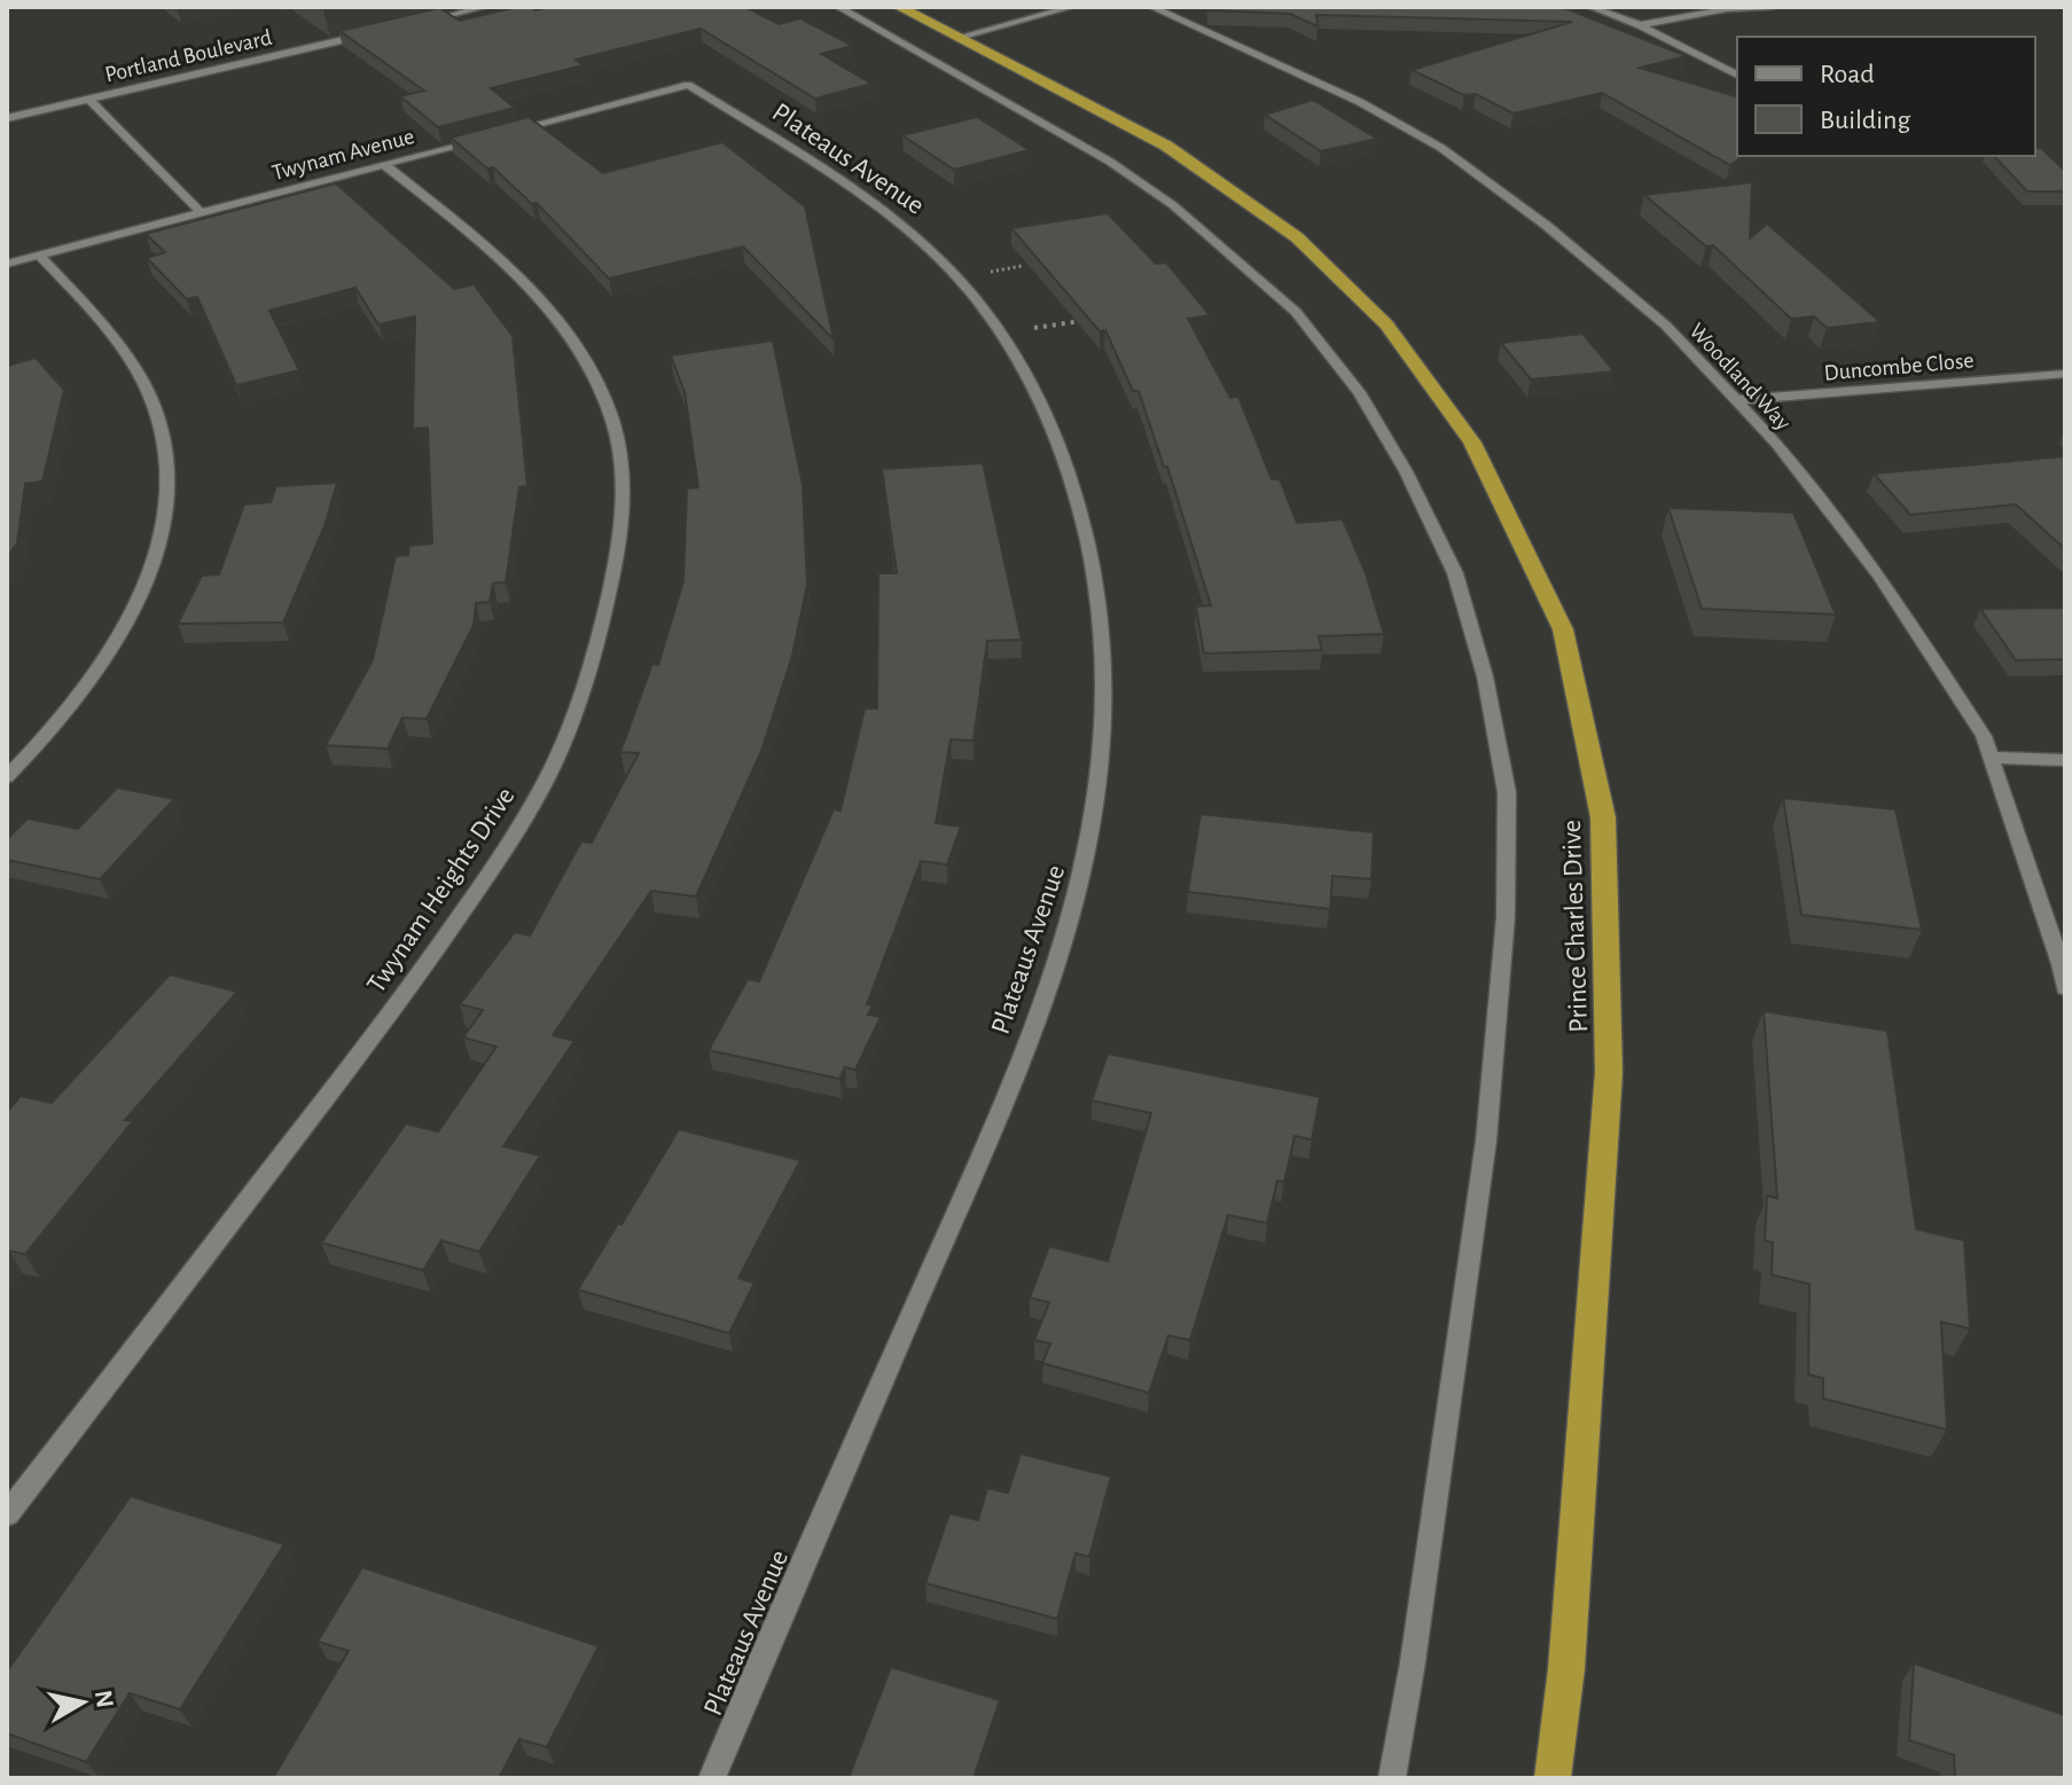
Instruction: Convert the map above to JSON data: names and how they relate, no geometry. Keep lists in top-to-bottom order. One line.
{"streets":{"highway":["Prince Charles Drive"],"street":["Portland Boulevard","Twynam Avenue","Plateaus Avenue","Duncombe Close","Woodland Way","Twynam Heights Drive"]},"crossings":[["Twynam Avenue","Twynam Heights Drive"],["Duncombe Close","Woodland Way"]],"legend":["Road","Building"],"north":"right"}
